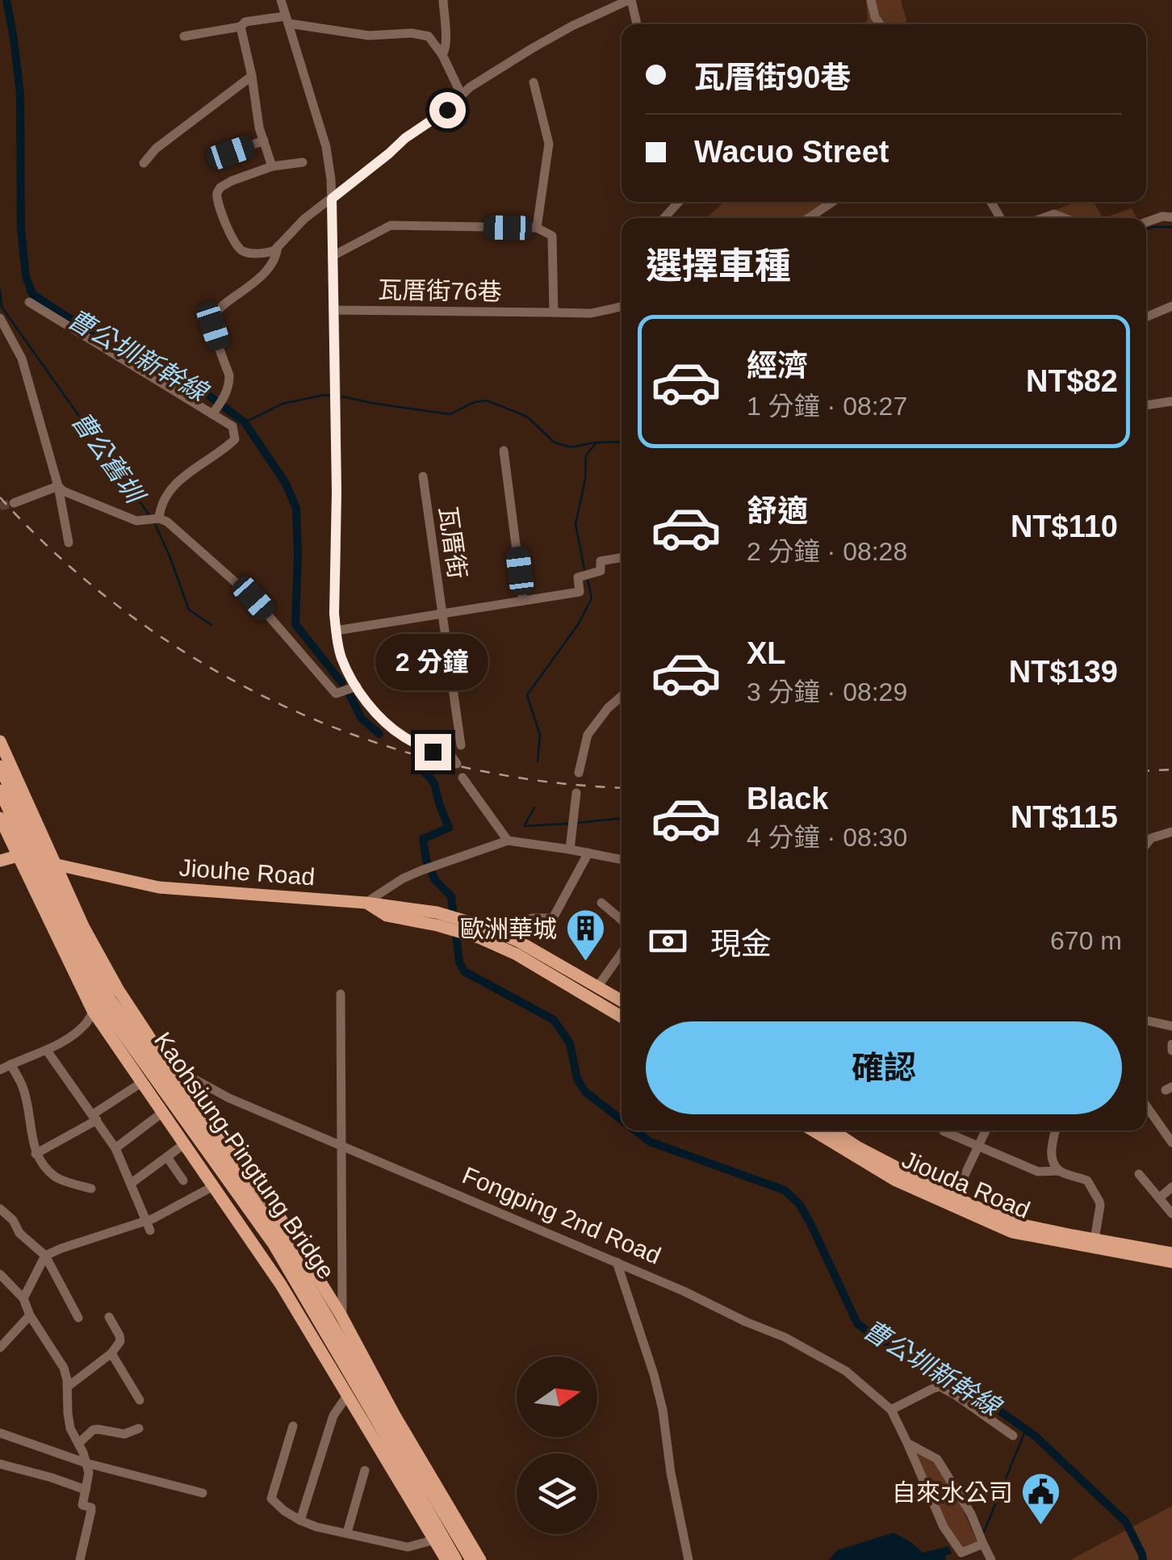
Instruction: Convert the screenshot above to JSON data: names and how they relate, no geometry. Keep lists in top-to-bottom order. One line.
{"streets":{"main road":["Jiouhe Road","Kaohsiung-Pingtung Bridge","Jiouda Road","Fongping 2nd Road"],"street":["瓦厝街76巷","瓦厝街"]},"crossings":[["Jiouhe Road","Fongping 2nd Road"]],"water":["曹公圳新幹線","曹公舊圳"],"places":{"building":["歐洲華城"],"public building":["自來水公司"]},"north":"right","page":{"banner":["瓦厝街90巷","Wacuo Street"],"heading":"選擇車種","list":[{"name":"經濟","note":"1 分鐘 · 08:27","value":"NT$82"},{"name":"舒適","note":"2 分鐘 · 08:28","value":"NT$110"},{"name":"XL","note":"3 分鐘 · 08:29","value":"NT$139"},{"name":"Black","note":"4 分鐘 · 08:30","value":"NT$115"}],"bubble":"2 分鐘","pay":["現金","670 m"],"buttons":"確認"}}
